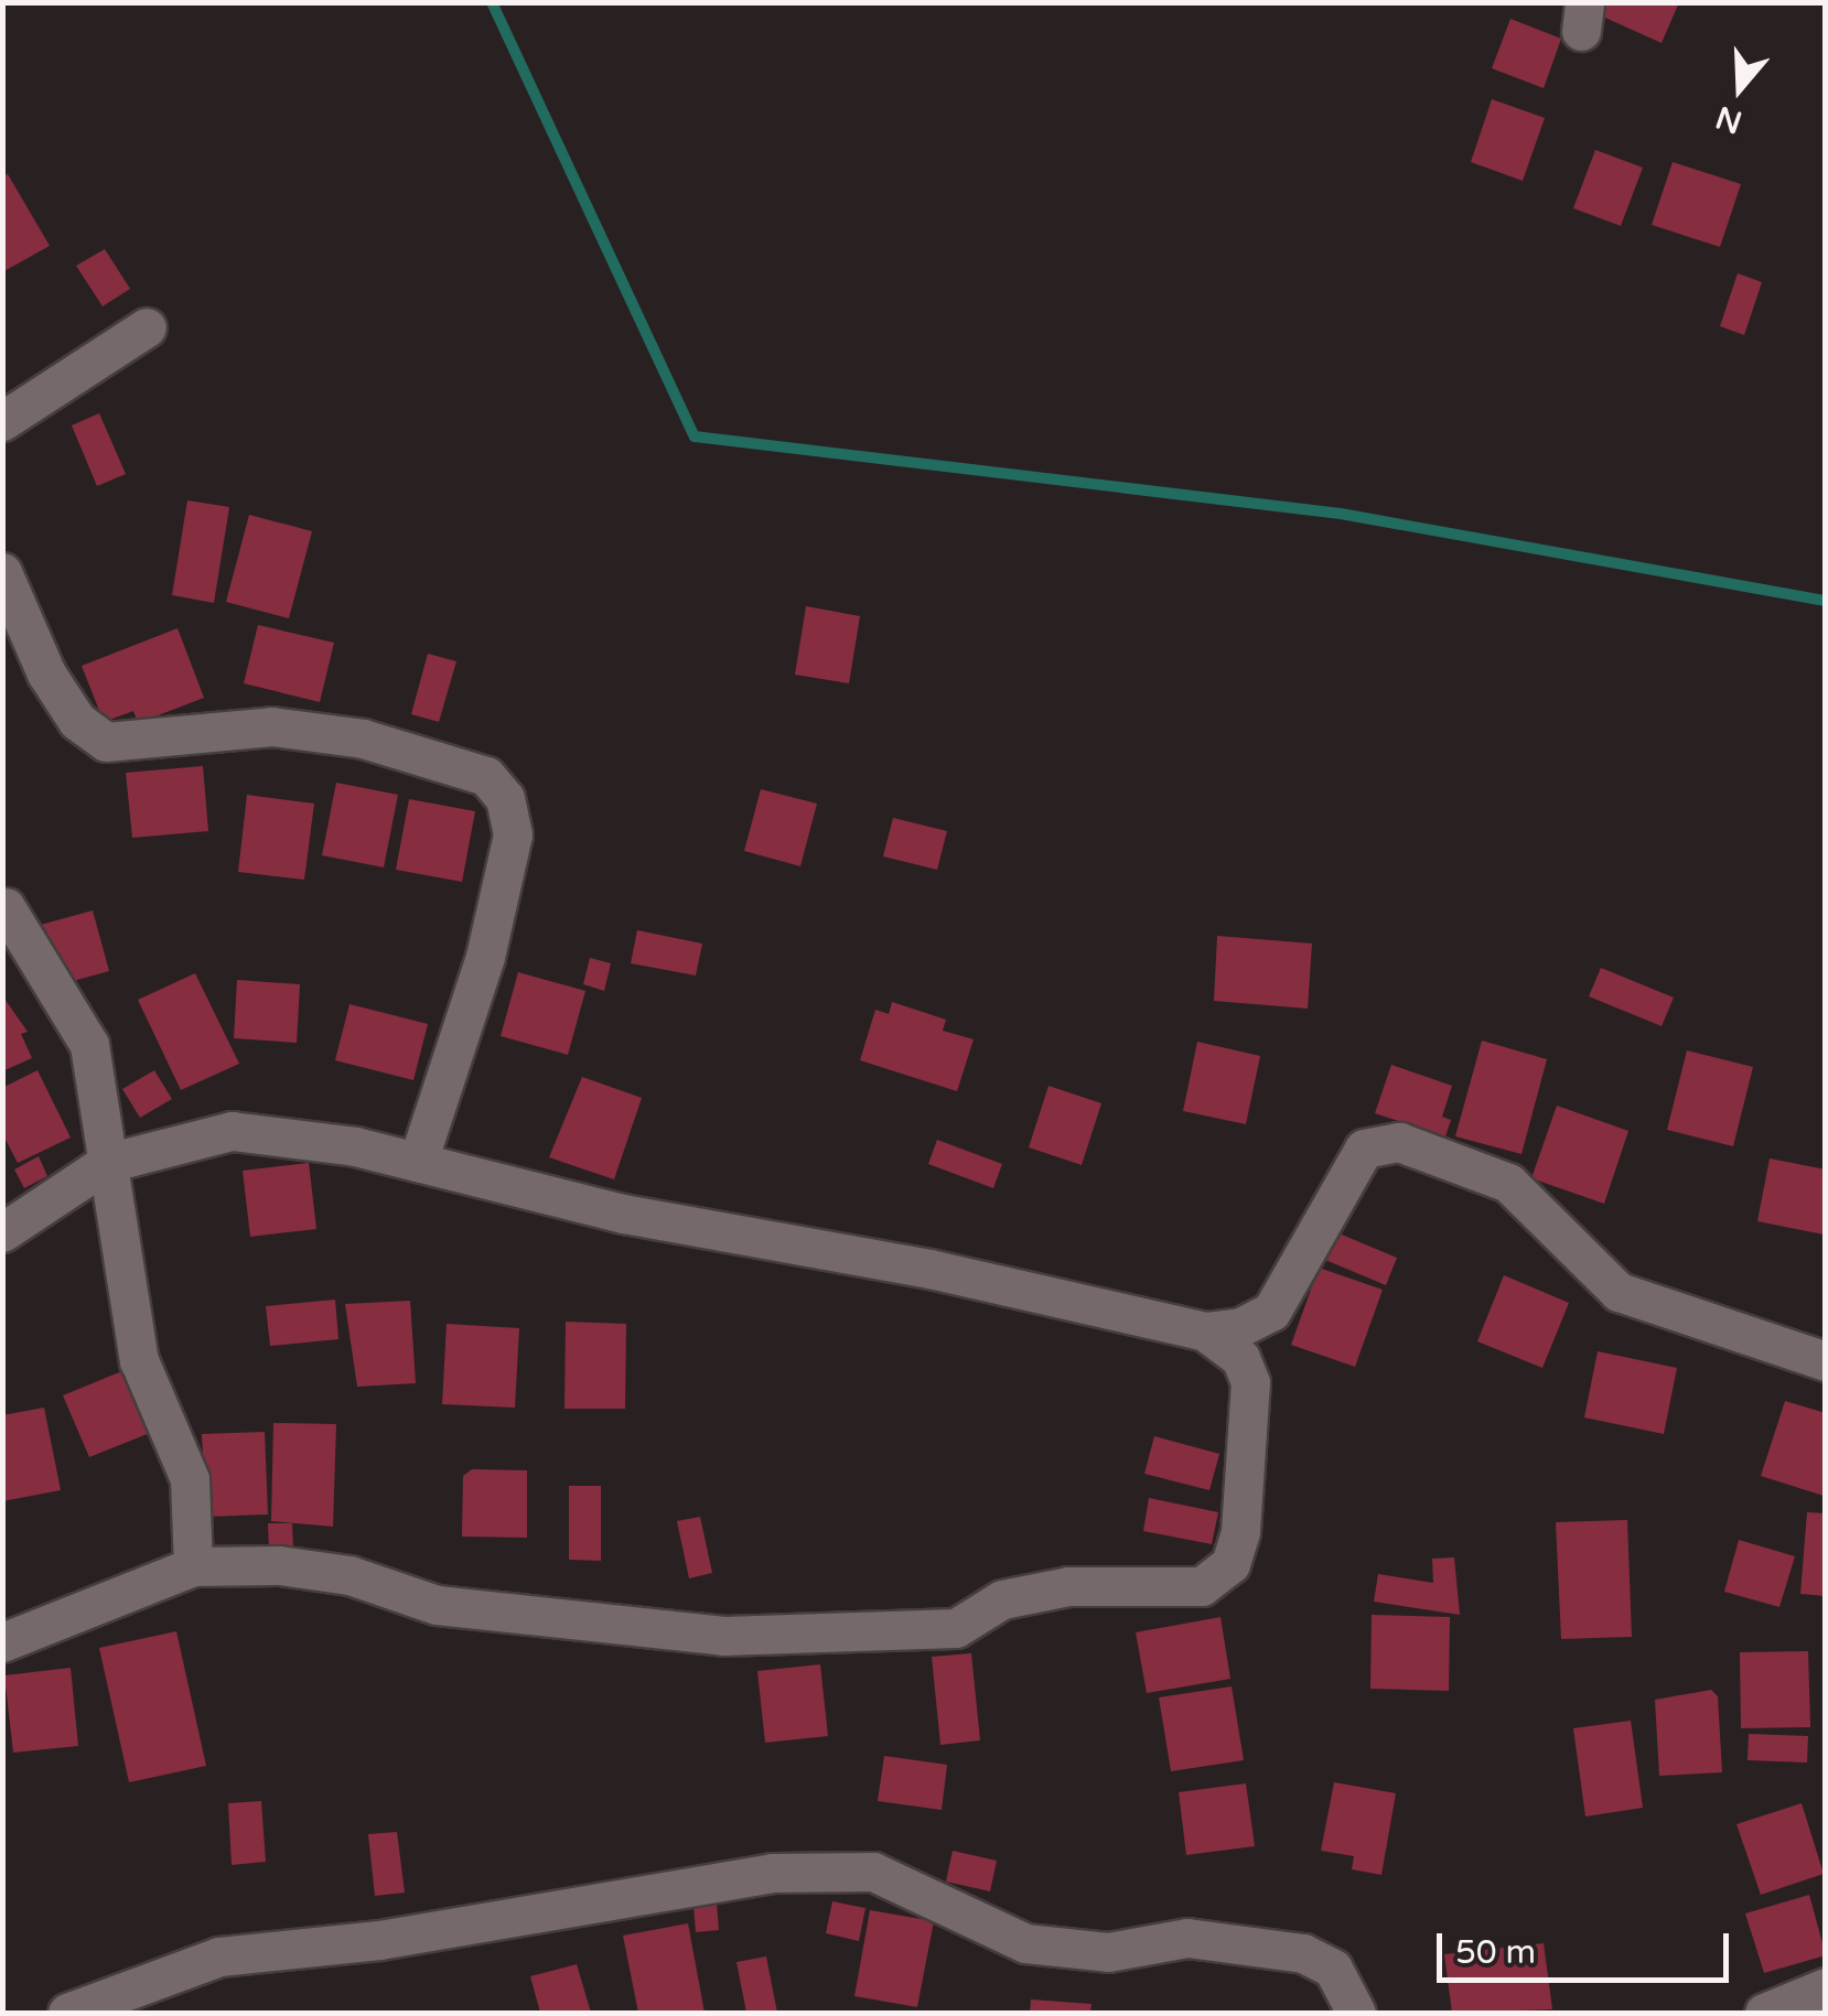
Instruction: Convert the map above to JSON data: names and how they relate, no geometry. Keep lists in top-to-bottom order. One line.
{"scale_bar":"50 m","north":"bottom"}
